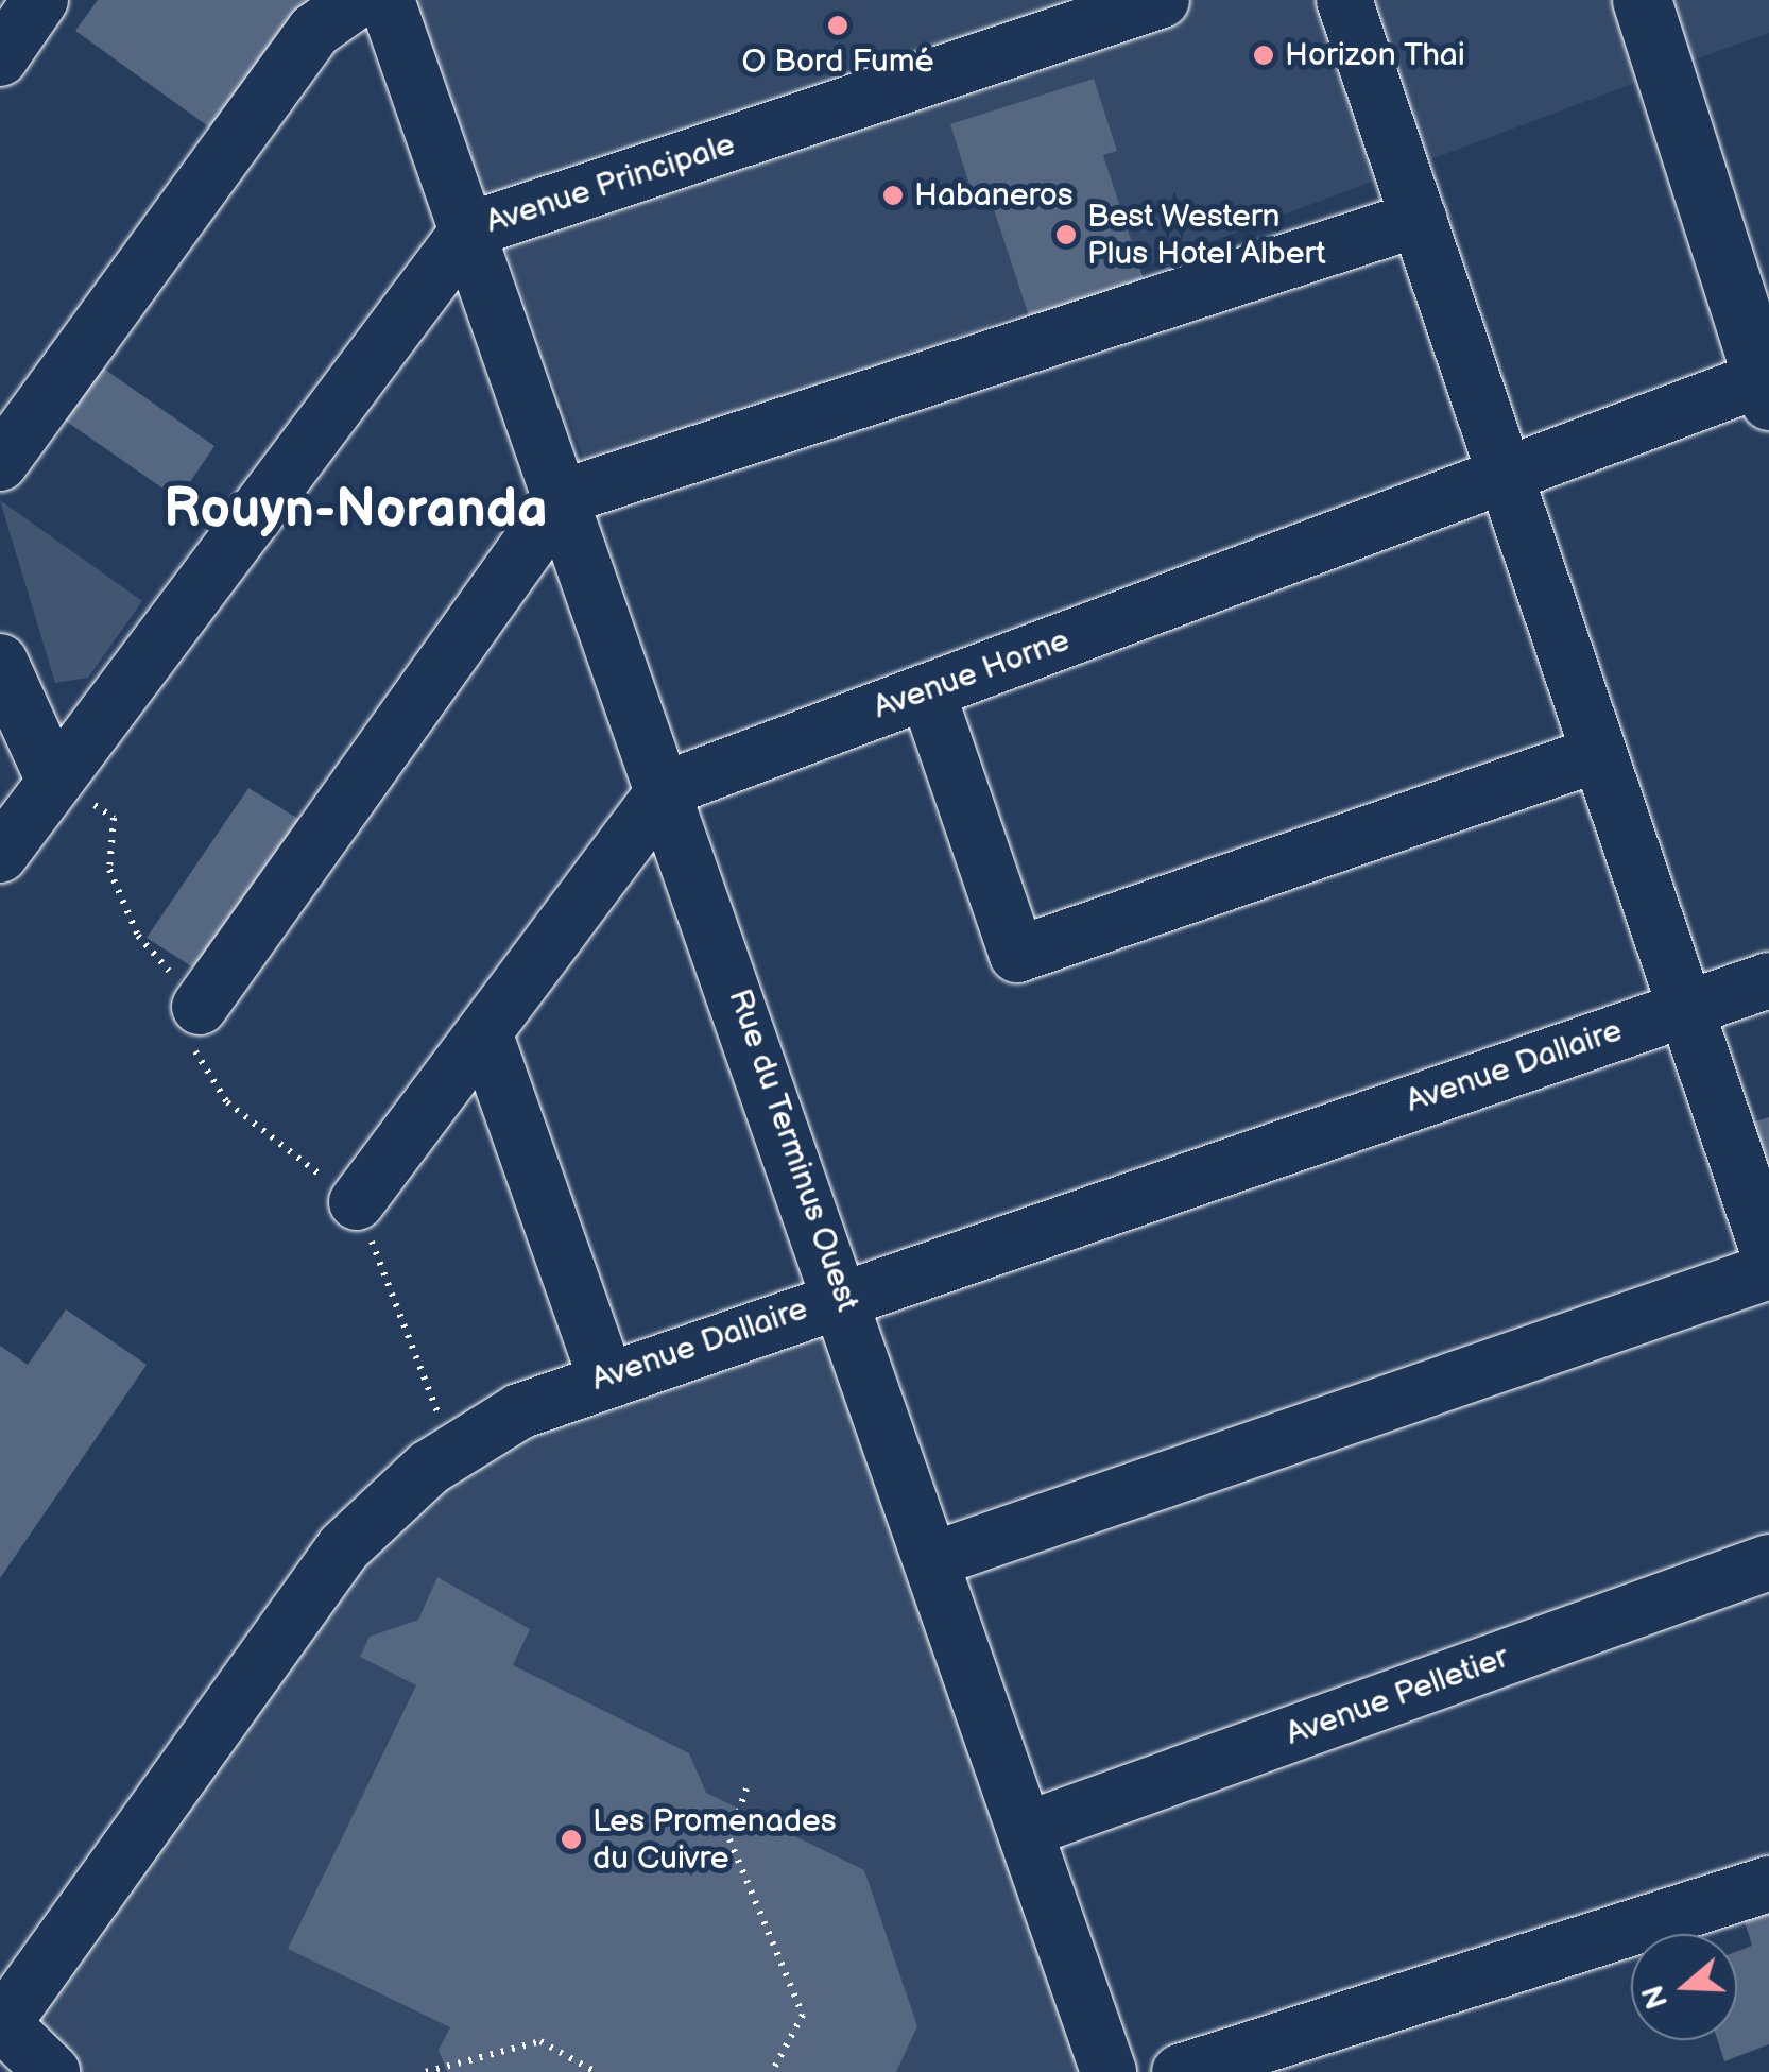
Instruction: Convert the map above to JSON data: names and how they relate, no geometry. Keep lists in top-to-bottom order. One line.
{"streets":{"street":["Avenue Principale","Avenue Horne","Avenue Dallaire","Rue du Terminus Ouest","Avenue Pelletier"]},"crossings":[["Avenue Principale","Rue du Terminus Ouest"],["Avenue Horne","Rue du Terminus Ouest"],["Avenue Dallaire","Rue du Terminus Ouest"],["Rue du Terminus Ouest","Avenue Pelletier"]],"districts":["Rouyn-Noranda"],"places":["O Bord Fumé","Horizon Thai","Habaneros","Best Western Plus Hotel Albert","Les Promenades du Cuivre"],"north":"left"}
